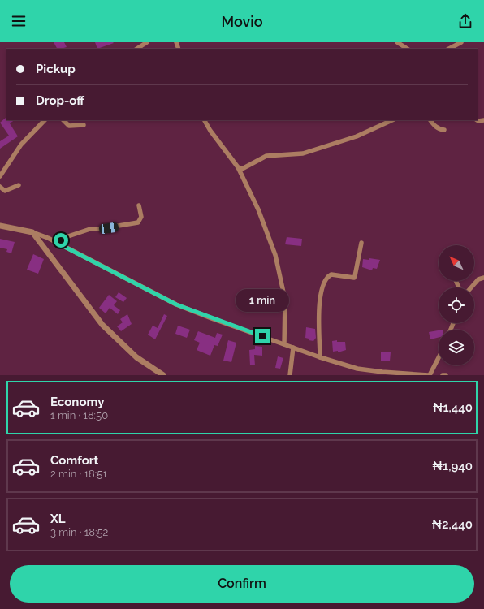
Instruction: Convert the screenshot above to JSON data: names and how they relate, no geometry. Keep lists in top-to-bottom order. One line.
{"north":"top left","page":{"header":"Movio","banner":["Pickup","Drop-off"],"bubble":"1 min","list":[{"name":"Economy","note":"1 min · 18:50","value":"₦1,440"},{"name":"Comfort","note":"2 min · 18:51","value":"₦1,940"},{"name":"XL","note":"3 min · 18:52","value":"₦2,440"}],"buttons":"Confirm"}}
